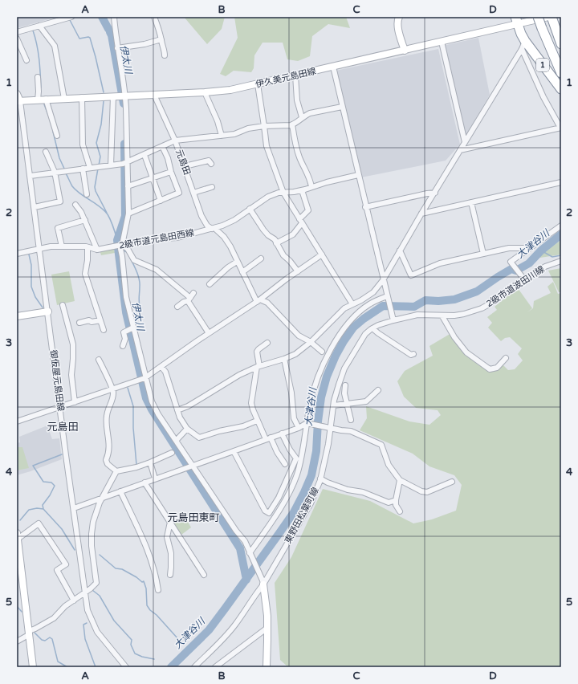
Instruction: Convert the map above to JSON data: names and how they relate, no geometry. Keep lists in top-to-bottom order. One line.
{"streets":{"highway":["1"],"main road":["伊久美元島田線"],"street":["元島田","2級市道元島田西線","2級市道波田川線","御仮屋元島田線","東野田松葉町線"]},"crossings":[["1","伊久美元島田線"],["伊久美元島田線","元島田"],["伊久美元島田線","御仮屋元島田線"],["元島田","2級市道元島田西線"],["2級市道元島田西線","御仮屋元島田線"],["2級市道波田川線","東野田松葉町線"]],"districts":["元島田","元島田東町"],"water":["伊太川","大津谷川"],"grid":{"columns":["A","B","C","D"],"rows":["1","2","3","4","5"]}}
